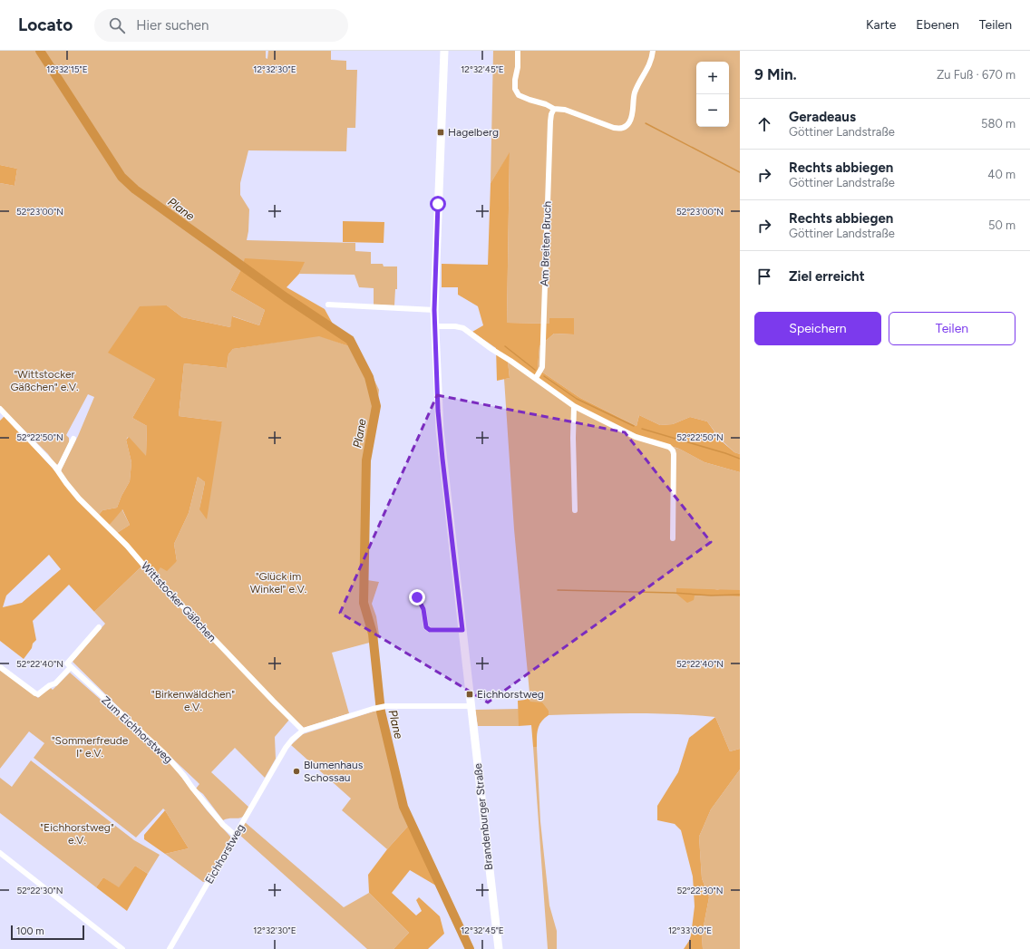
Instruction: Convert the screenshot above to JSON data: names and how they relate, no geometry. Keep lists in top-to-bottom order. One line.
{"streets":{"street":["Am Breiten Bruch","Wittstocker Gäßchen","Zum Eichhorstweg","Brandenburger Straße","Eichhorstweg"]},"crossings":[["Wittstocker Gäßchen","Eichhorstweg"],["Zum Eichhorstweg","Eichhorstweg"],["Brandenburger Straße","Eichhorstweg"]],"water":["Plane"],"parks":["\"Wittstocker Gäßchen\" e.V.","\"Glück im Winkel\" e.V.","\"Birkenwäldchen\" e.V.","\"Sommerfreude I\" e.V.","\"Eichhorstweg\" e.V."],"places":{"transit":["Hagelberg","Eichhorstweg"],"other":["Blumenhaus Schossau"]},"scale_bar":"100 m","page":{"header":"Locato","search":"Hier suchen","nav":["Karte","Ebenen","Teilen"],"heading":["9 Min.","Zu Fuß · 670 m"],"map_buttons":["+","−"],"list":[["Geradeaus","Göttiner Landstraße","580 m"],["Rechts abbiegen","Göttiner Landstraße","40 m"],["Rechts abbiegen","Göttiner Landstraße","50 m"],"Ziel erreicht"],"buttons":["Speichern","Teilen"],"scale":"100 m"},"coordinates":["12°32'15\"E","12°32'30\"E","12°32'45\"E","52°23'00\"N","52°22'50\"N","52°22'40\"N","52°22'30\"N","12°33'00\"E"]}
